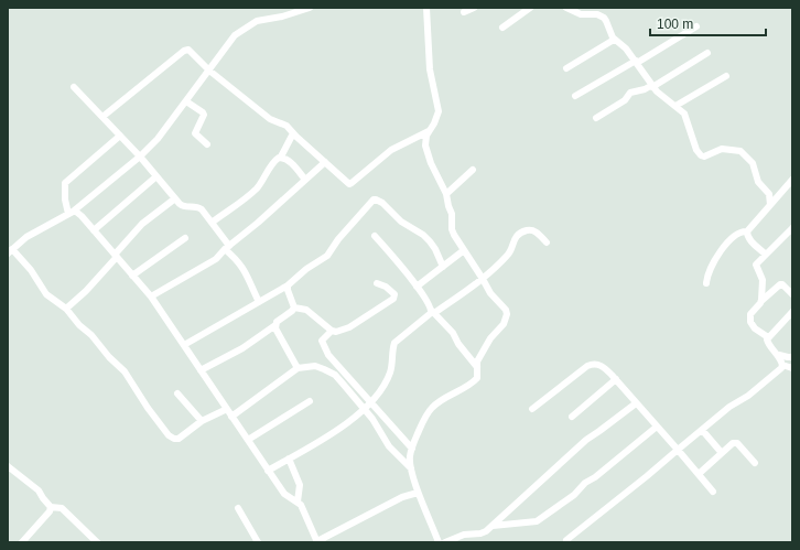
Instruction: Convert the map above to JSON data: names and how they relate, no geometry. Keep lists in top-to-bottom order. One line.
{"scale_bar":"100 m"}
